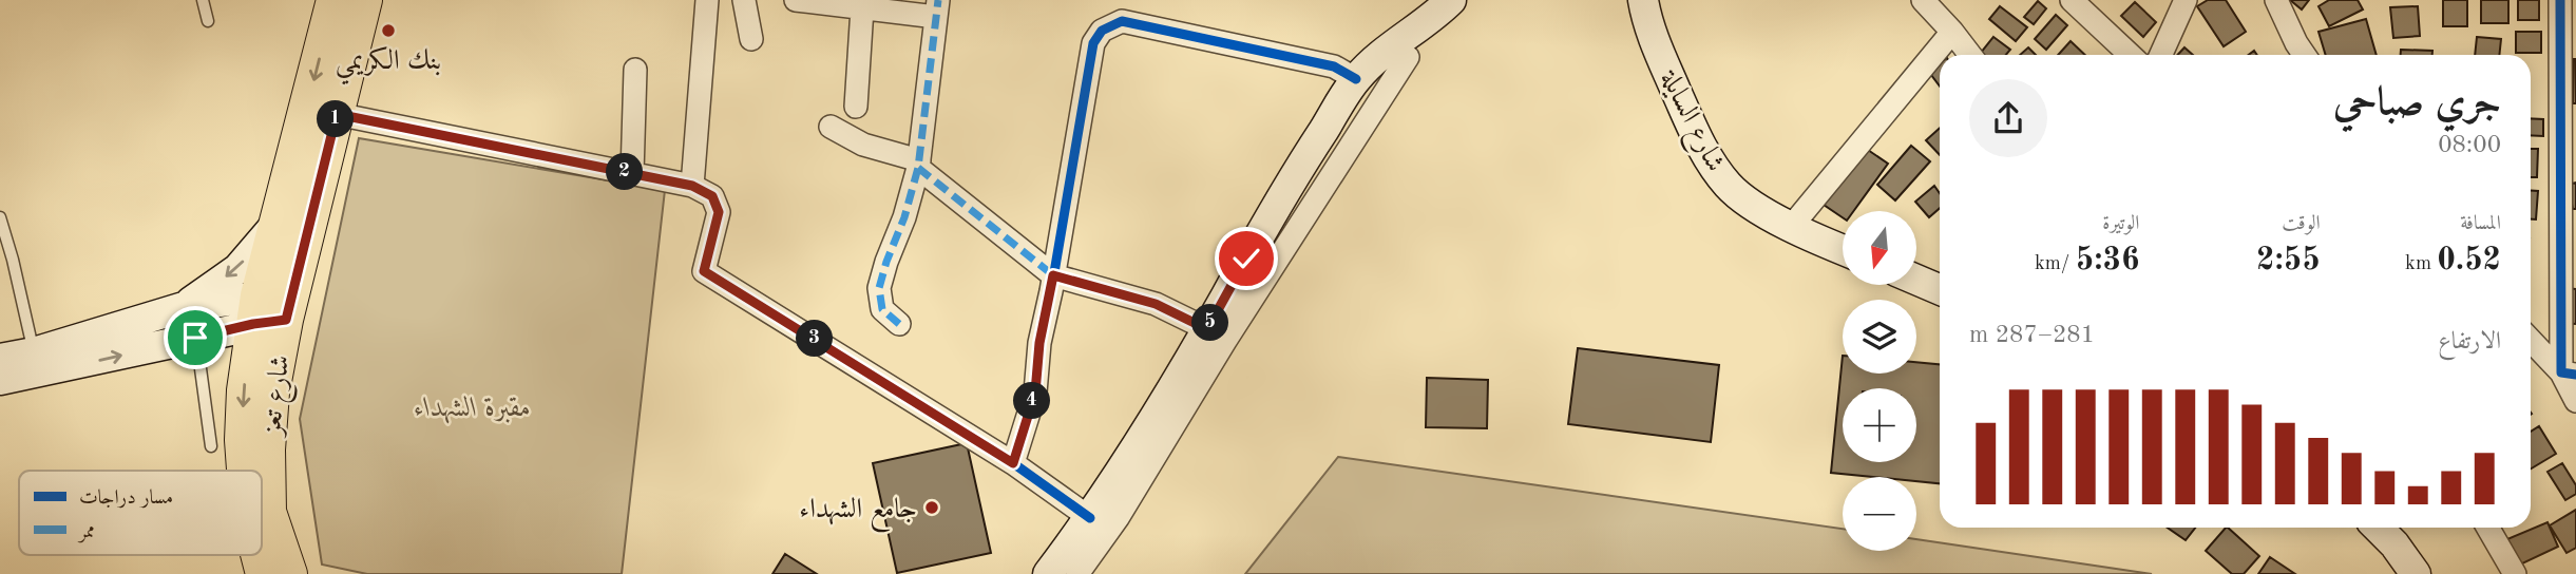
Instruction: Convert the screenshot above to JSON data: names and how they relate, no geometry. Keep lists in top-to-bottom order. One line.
{"streets":{"main road":["شارع تعز"],"street":["شارع السايلة"]},"parks":["مقبرة الشهداء"],"places":["بنك الكريمي","جامع الشهداء"],"legend":["مسار دراجات","ممر"],"north":"bottom","page":{"heading":["جري صباحي","08:00"],"pins":["1","2","5","3","4"],"stats":[["المسافة","0.52 km"],["الوقت","2:55"],["الوتيرة","5:36 /km"]],"map_buttons":["+","−"],"chart":["الارتفاع","281–287 m"]}}
